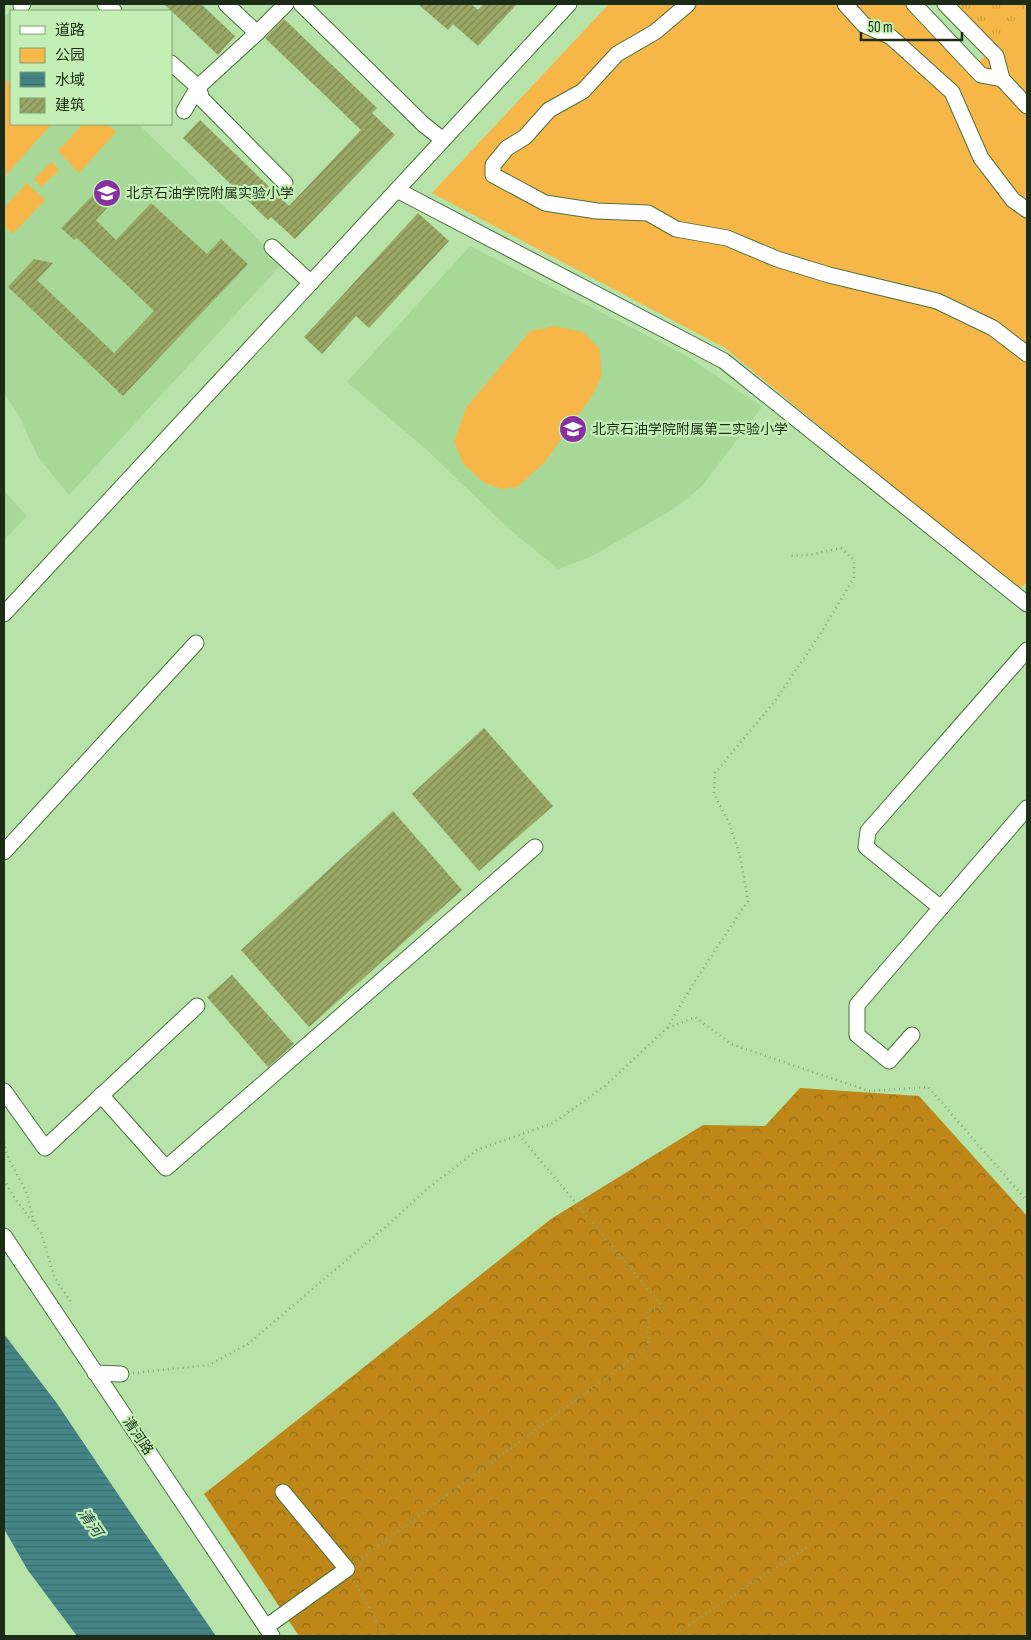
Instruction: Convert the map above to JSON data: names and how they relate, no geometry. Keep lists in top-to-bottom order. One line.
{"streets":{"street":["清河路"]},"water":["清河"],"places":{"school or university":["北京石油学院附属实验小学","北京石油学院附属第二实验小学"]},"legend":["道路","公园","水域","建筑"],"scale_bar":"50 m"}
